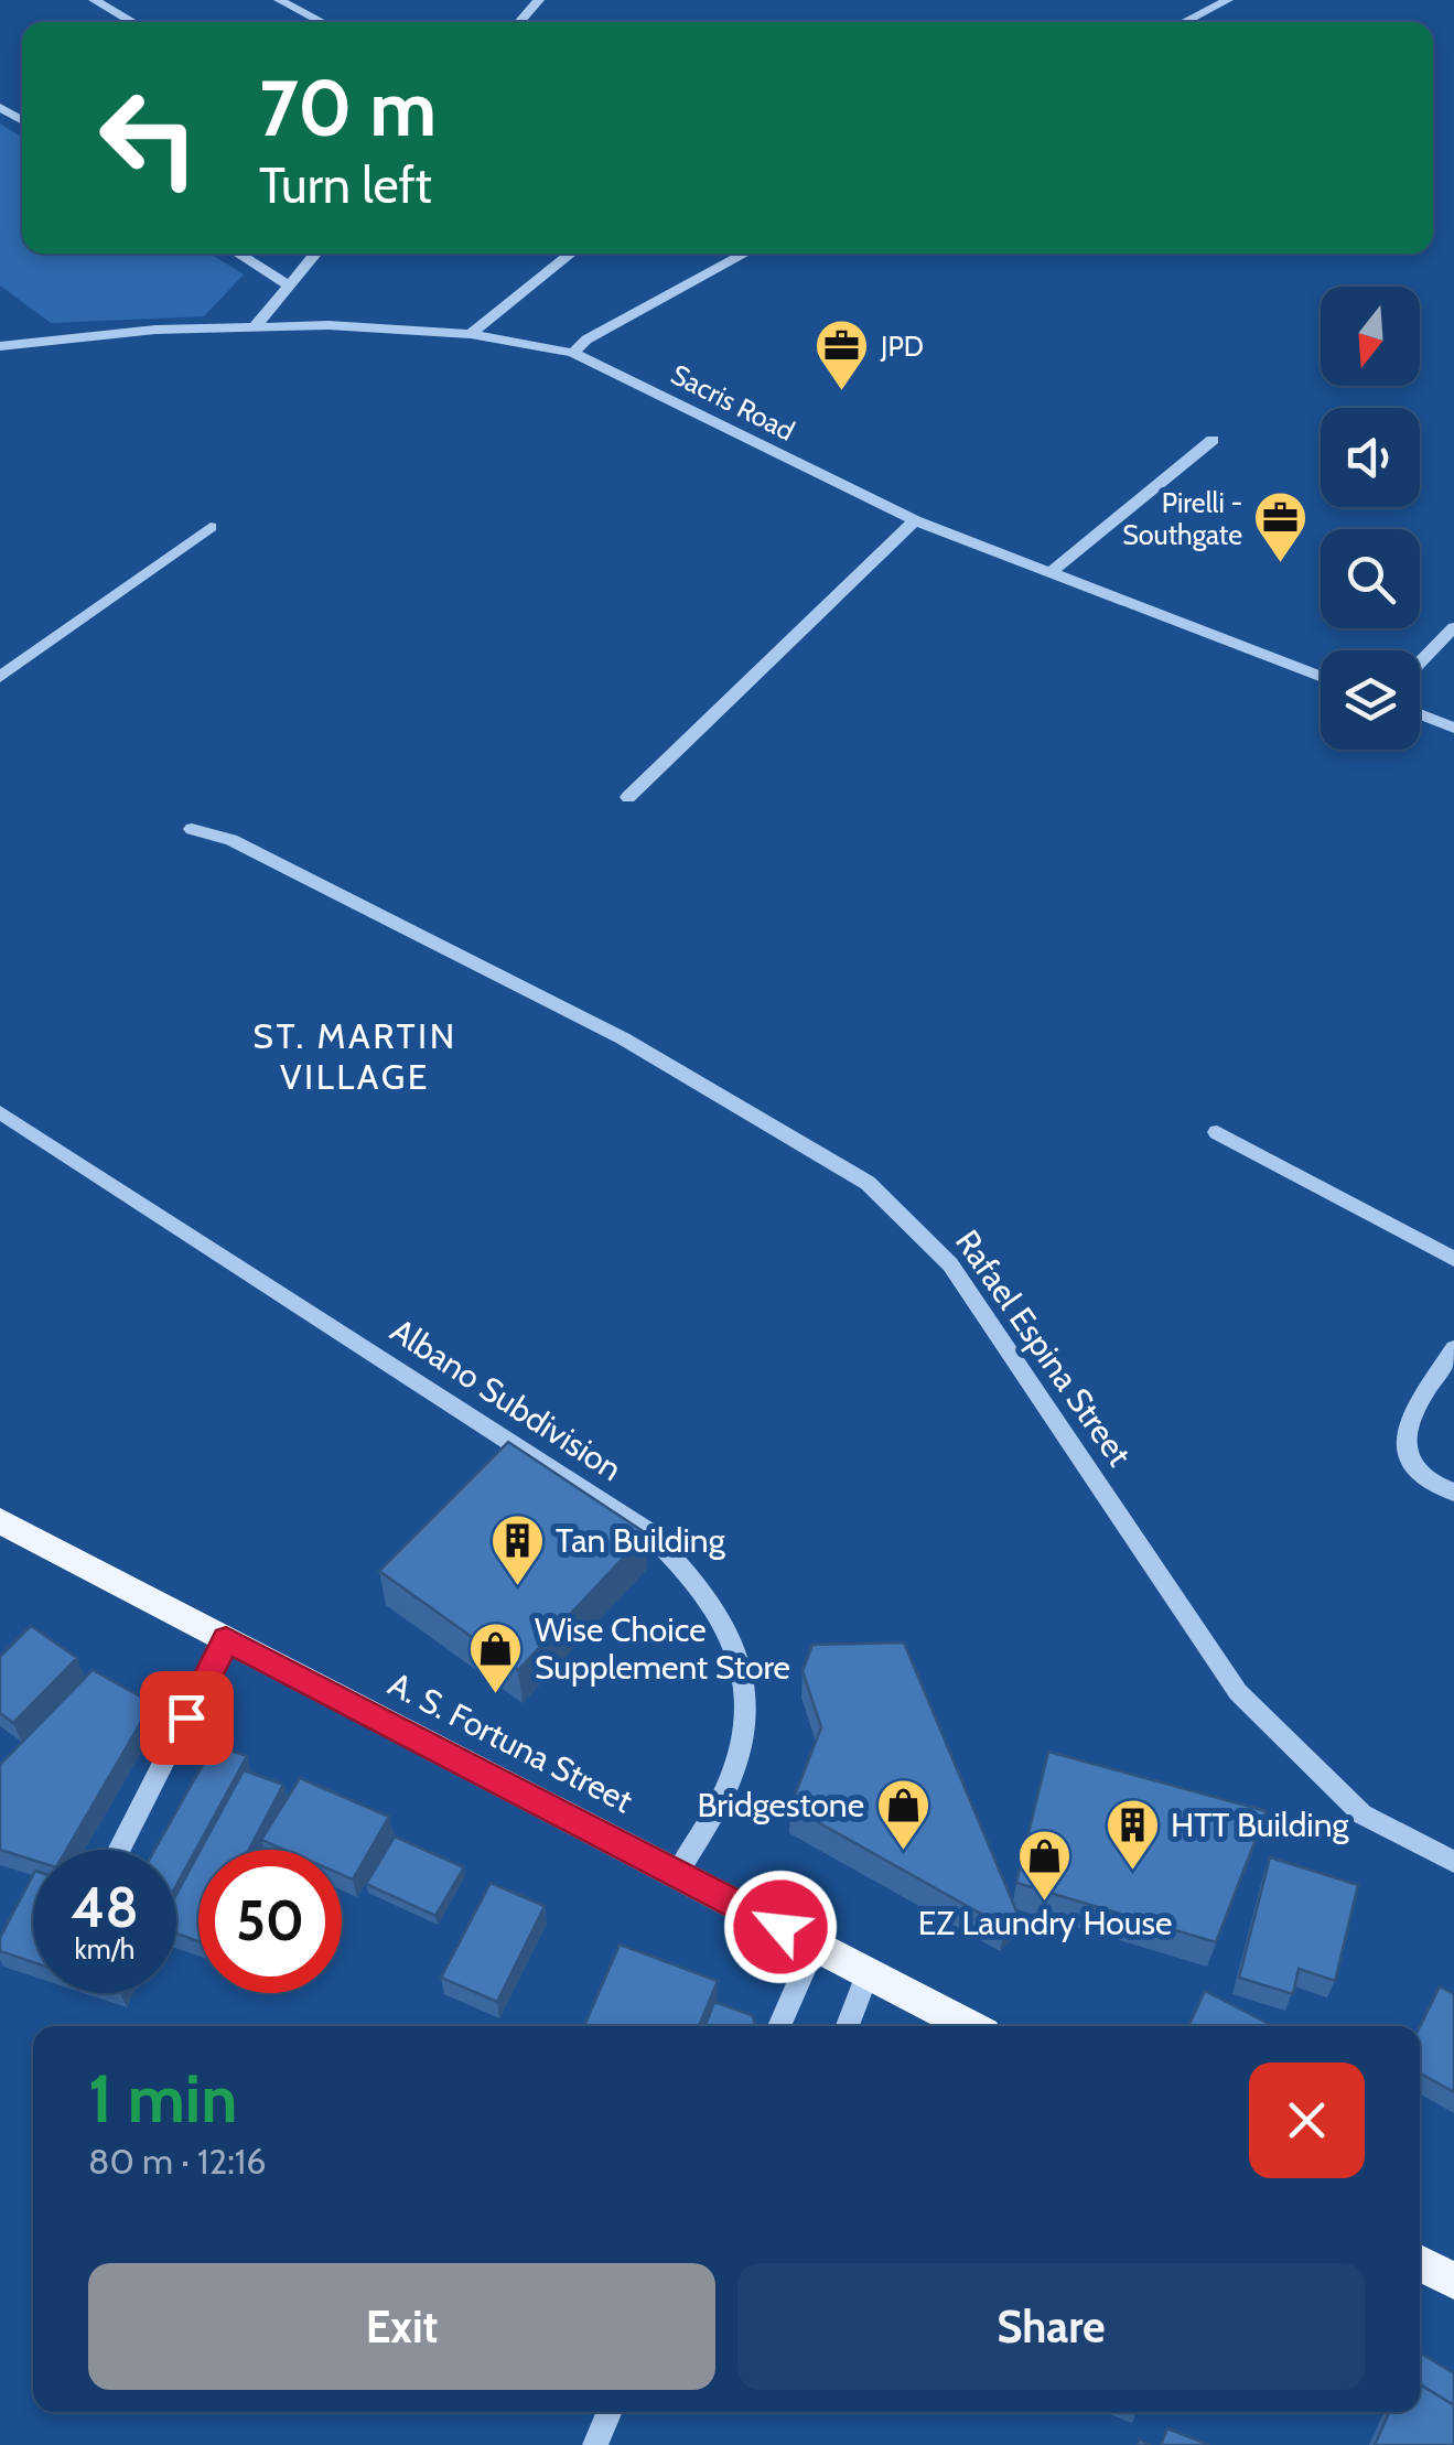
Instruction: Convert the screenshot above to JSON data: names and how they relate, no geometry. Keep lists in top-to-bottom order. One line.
{"streets":{"main road":["A. S. Fortuna Street"],"street":["Sacris Road","Rafael Espina Street","Albano Subdivision"]},"crossings":[["Albano Subdivision","A. S. Fortuna Street"]],"districts":["ST. MARTIN VILLAGE"],"places":{"office":["JPD","Pirelli - Southgate"],"building":["Tan Building","HTT Building"],"shop":["Wise Choice Supplement Store","Bridgestone","EZ Laundry House"]},"north":"bottom","page":{"turn":["70 m","Turn left"],"speed":"48 km/h","limit":"50","heading":["1 min","80 m · 12:16"],"buttons":["Exit","Share"]}}
